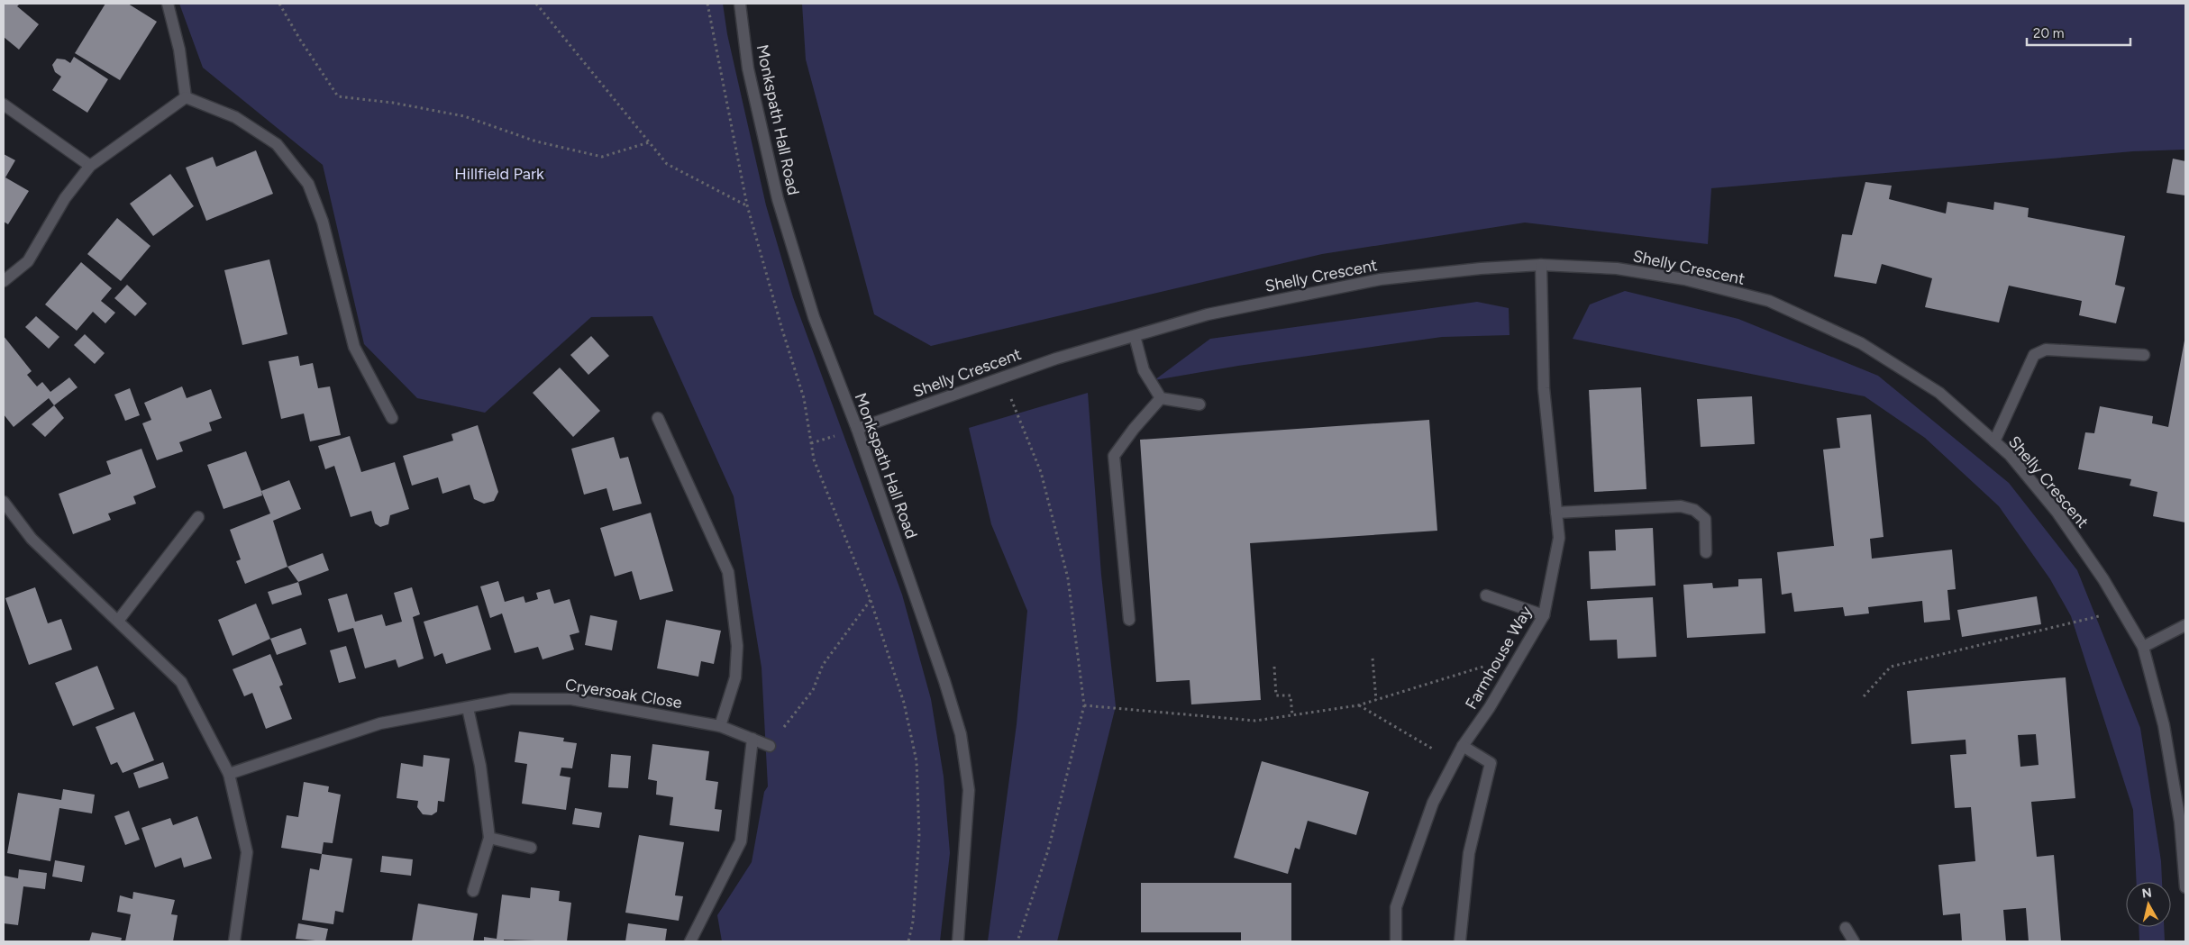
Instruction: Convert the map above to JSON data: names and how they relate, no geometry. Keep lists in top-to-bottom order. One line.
{"streets":{"street":["Monkspath Hall Road","Shelly Crescent","Farmhouse Way","Cryersoak Close"]},"crossings":[["Monkspath Hall Road","Shelly Crescent"],["Shelly Crescent","Farmhouse Way"]],"parks":["Hillfield Park"],"scale_bar":"20 m","north":"top"}
